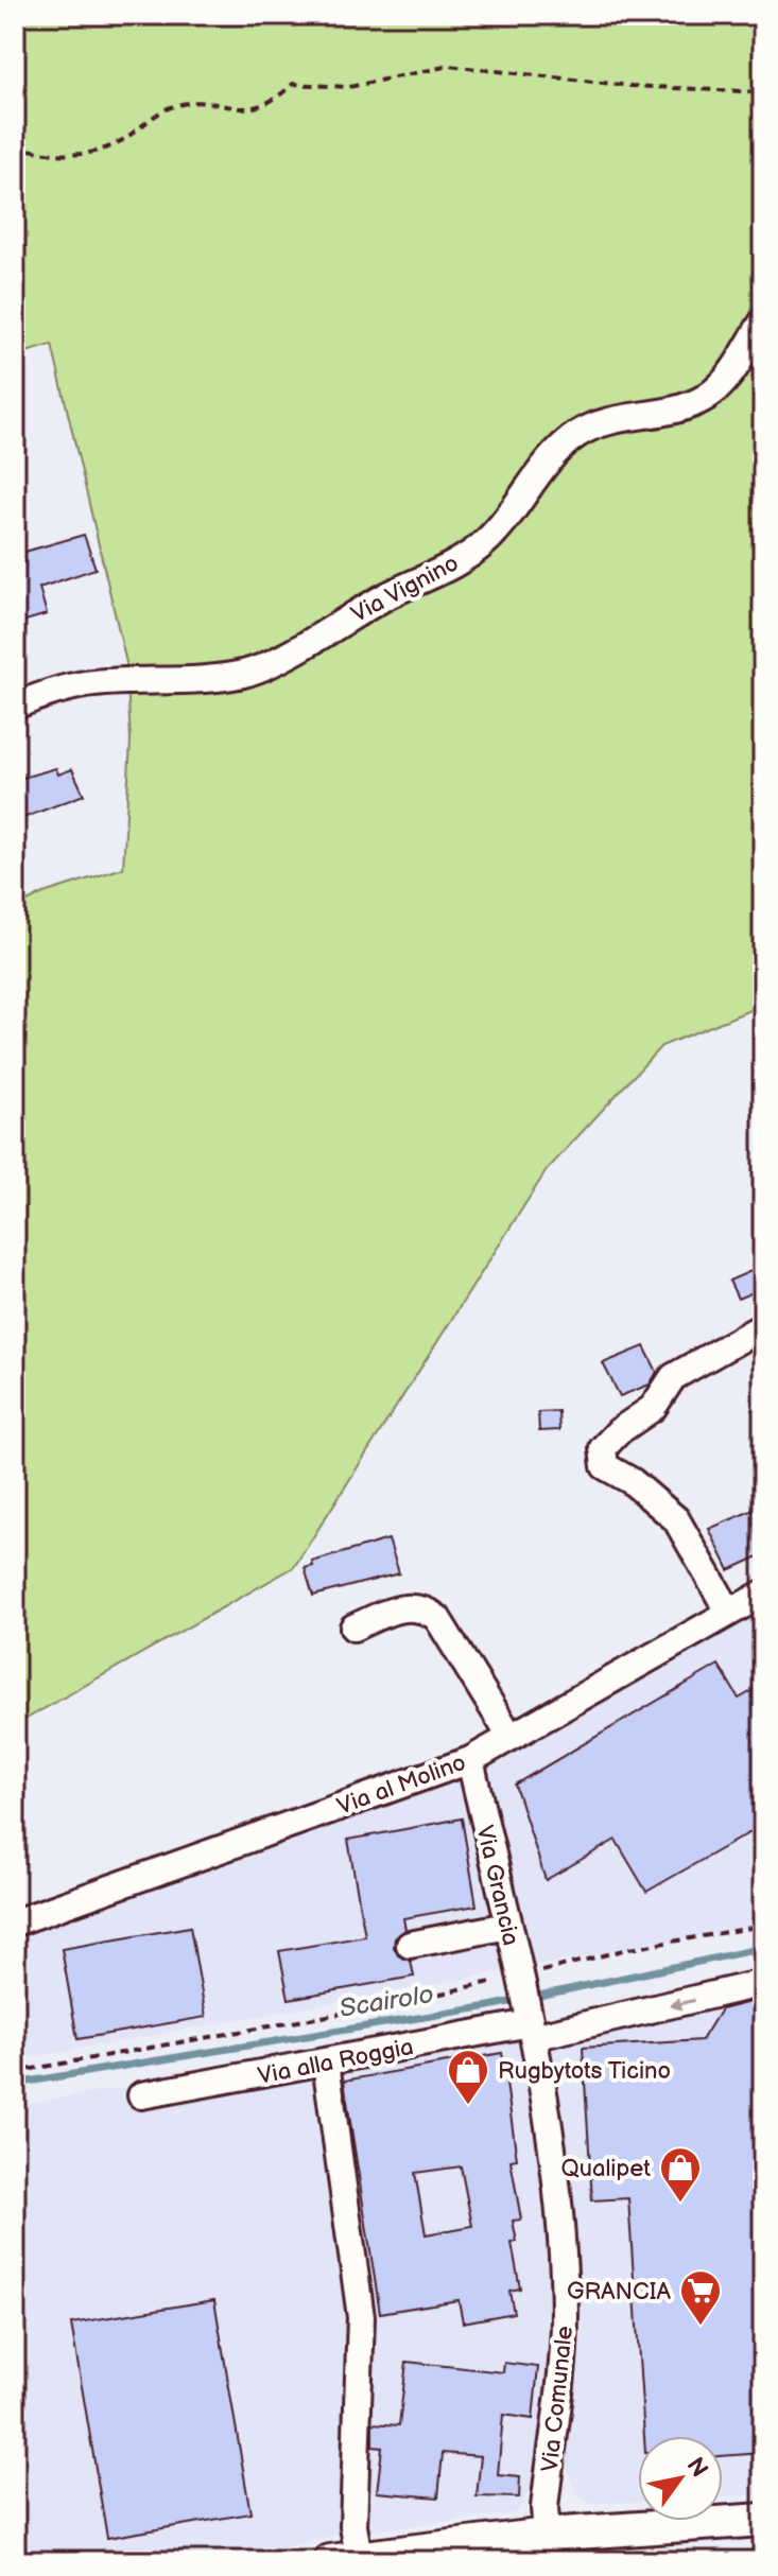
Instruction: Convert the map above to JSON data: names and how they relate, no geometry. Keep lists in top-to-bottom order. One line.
{"streets":{"street":["Via Vignino","Via al Molino","Via Grancia","Via alla Roggia","Via Comunale"]},"crossings":[["Via al Molino","Via Grancia"],["Via Grancia","Via alla Roggia"],["Via Grancia","Via Comunale"],["Via alla Roggia","Via Comunale"]],"one_way":["Via alla Roggia"],"water":["Scairolo"],"places":{"shop":["Rugbytots Ticino","Qualipet"],"supermarket":["GRANCIA"]},"north":"top right"}
